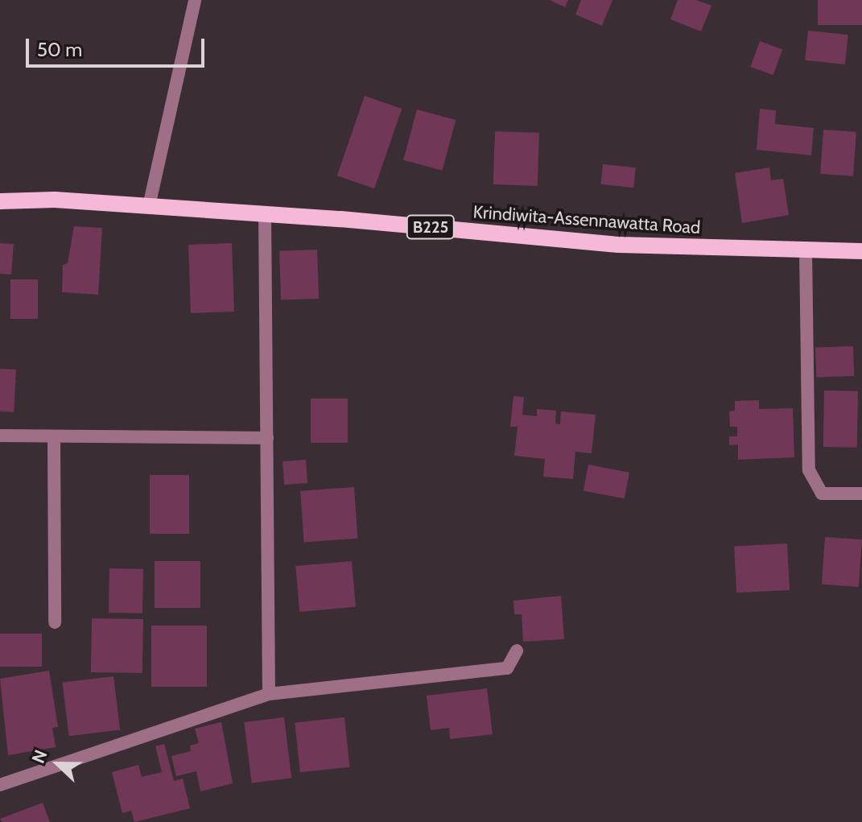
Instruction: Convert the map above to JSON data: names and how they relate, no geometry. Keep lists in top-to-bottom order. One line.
{"streets":{"main road":["Krindiwita-Assennawatta Road","B225"]},"scale_bar":"50 m","north":"left"}
